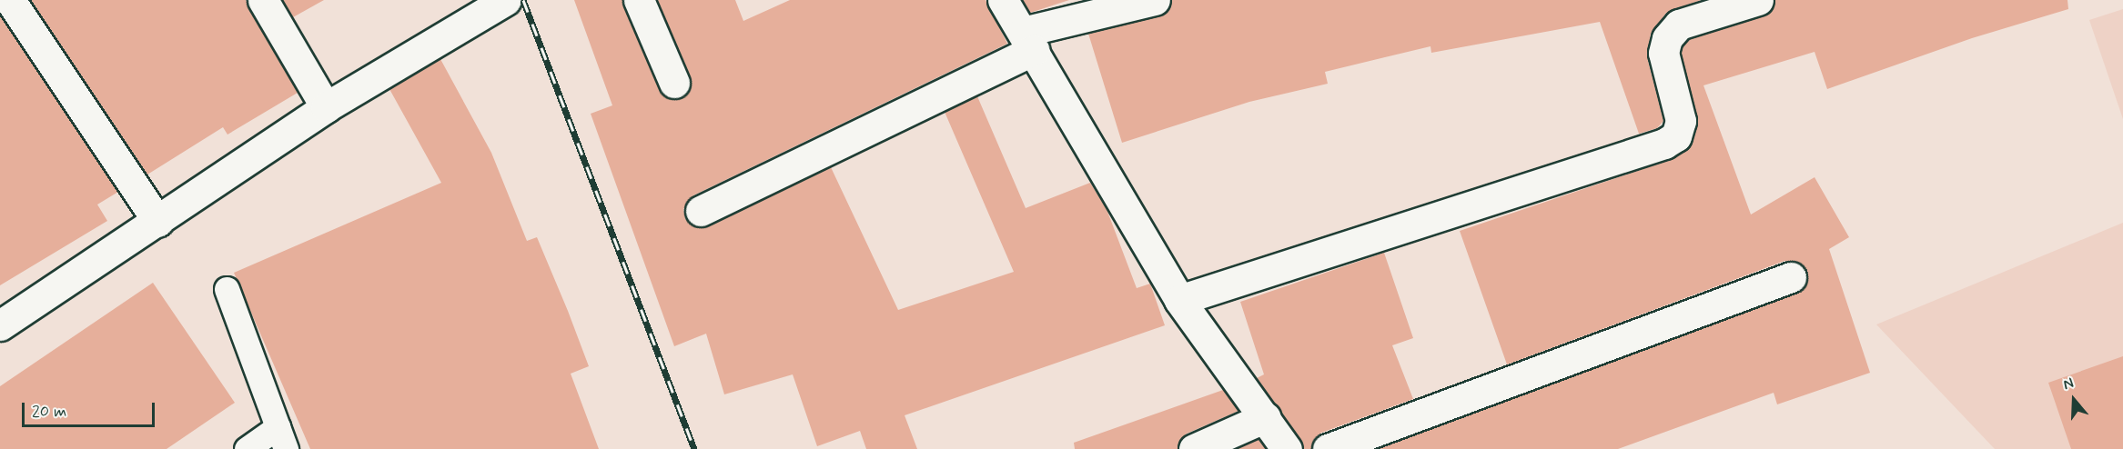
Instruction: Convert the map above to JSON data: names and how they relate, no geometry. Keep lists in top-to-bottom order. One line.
{"scale_bar":"20 m","north":"top"}
